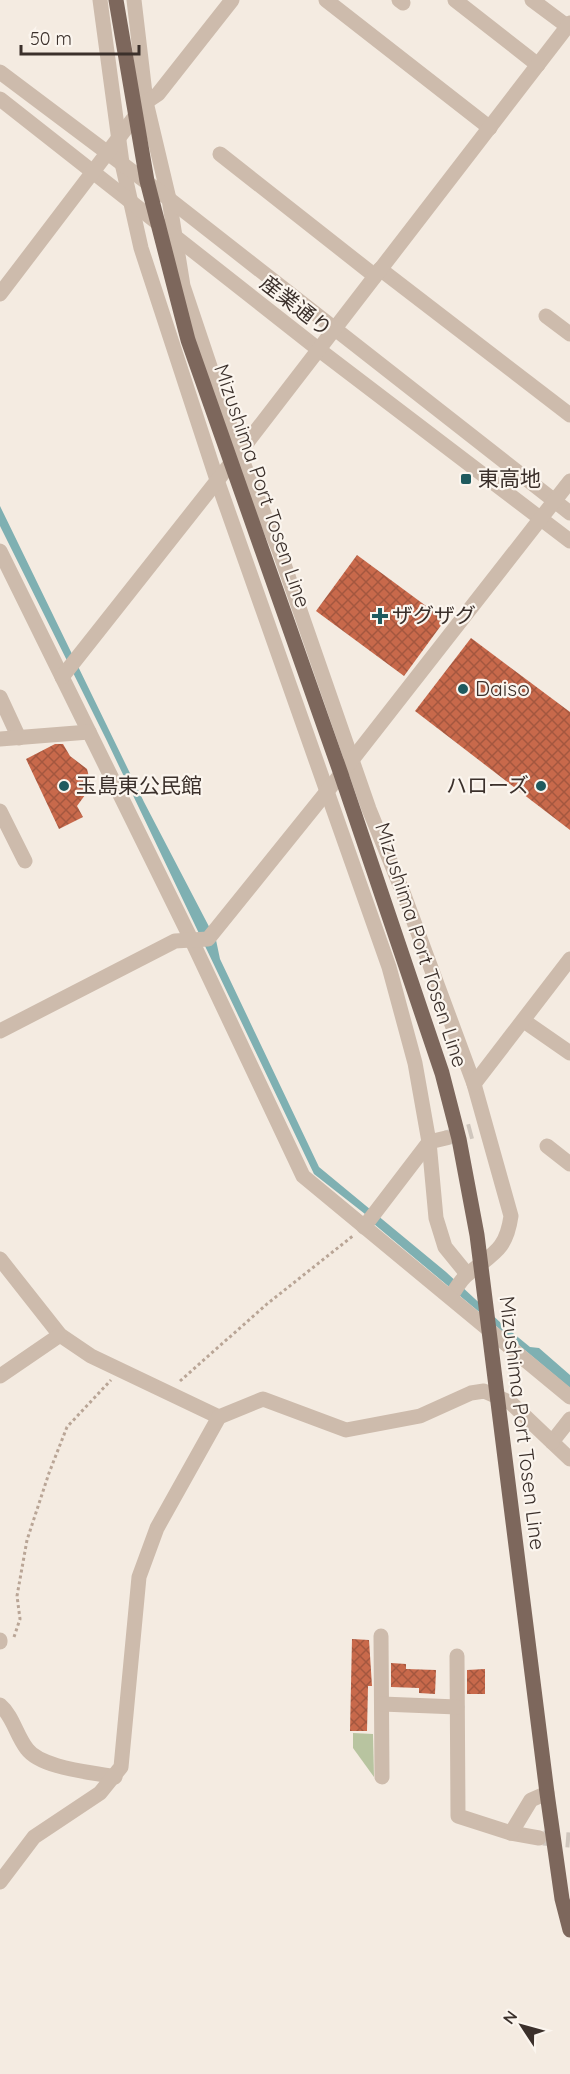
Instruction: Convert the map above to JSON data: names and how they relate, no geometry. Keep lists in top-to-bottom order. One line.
{"streets":{"main road":["Mizushima Port Tosen Line"],"street":["産業通り"]},"places":{"transit":["東高地"],"health":["ザグザグ"],"other":["Daiso","玉島東公民館","ハローズ"]},"scale_bar":"50 m","north":"top left"}
